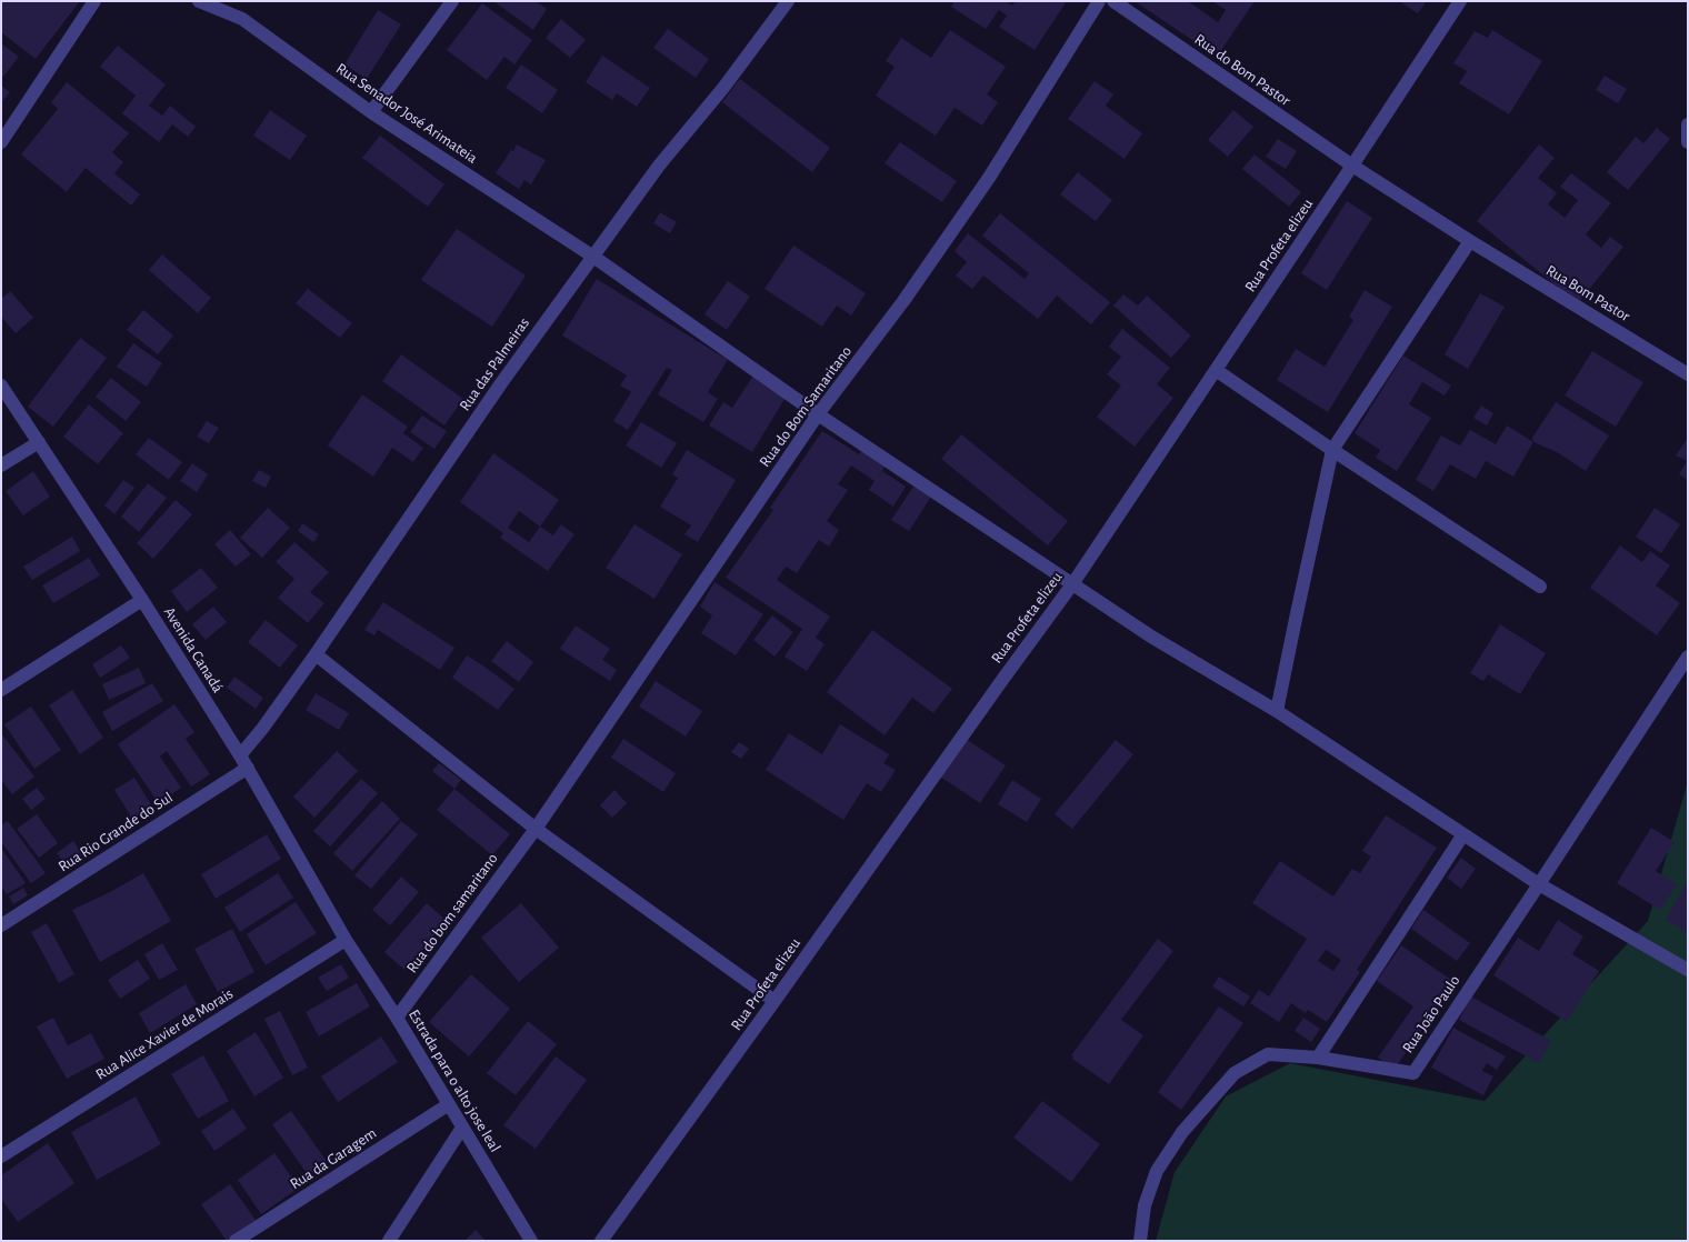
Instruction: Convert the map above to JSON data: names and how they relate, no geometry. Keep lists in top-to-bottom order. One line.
{"streets":{"street":["Rua do Bom Pastor","Rua Senador José Arimateia","Rua Profeta elizeu","Rua Bom Pastor","Rua das Palmeiras","Rua do Bom Samaritano","Avenida Canadá","Rua Rio Grande do Sul","Rua do bom samaritano","Rua João Paulo","Rua Alice Xavier de Morais","Estrada para o alto jose leal","Rua da Garagem"]},"crossings":[["Rua do Bom Pastor","Rua Profeta elizeu"],["Rua do Bom Pastor","Rua Bom Pastor"],["Rua Senador José Arimateia","Rua Profeta elizeu"],["Rua Senador José Arimateia","Rua das Palmeiras"],["Rua Senador José Arimateia","Rua do Bom Samaritano"],["Rua Senador José Arimateia","Rua João Paulo"],["Rua das Palmeiras","Avenida Canadá"],["Rua das Palmeiras","Rua Rio Grande do Sul"],["Rua do Bom Samaritano","Rua do bom samaritano"],["Avenida Canadá","Rua Rio Grande do Sul"],["Avenida Canadá","Rua Alice Xavier de Morais"],["Avenida Canadá","Estrada para o alto jose leal"],["Rua do bom samaritano","Estrada para o alto jose leal"],["Rua Alice Xavier de Morais","Estrada para o alto jose leal"],["Estrada para o alto jose leal","Rua da Garagem"]]}
